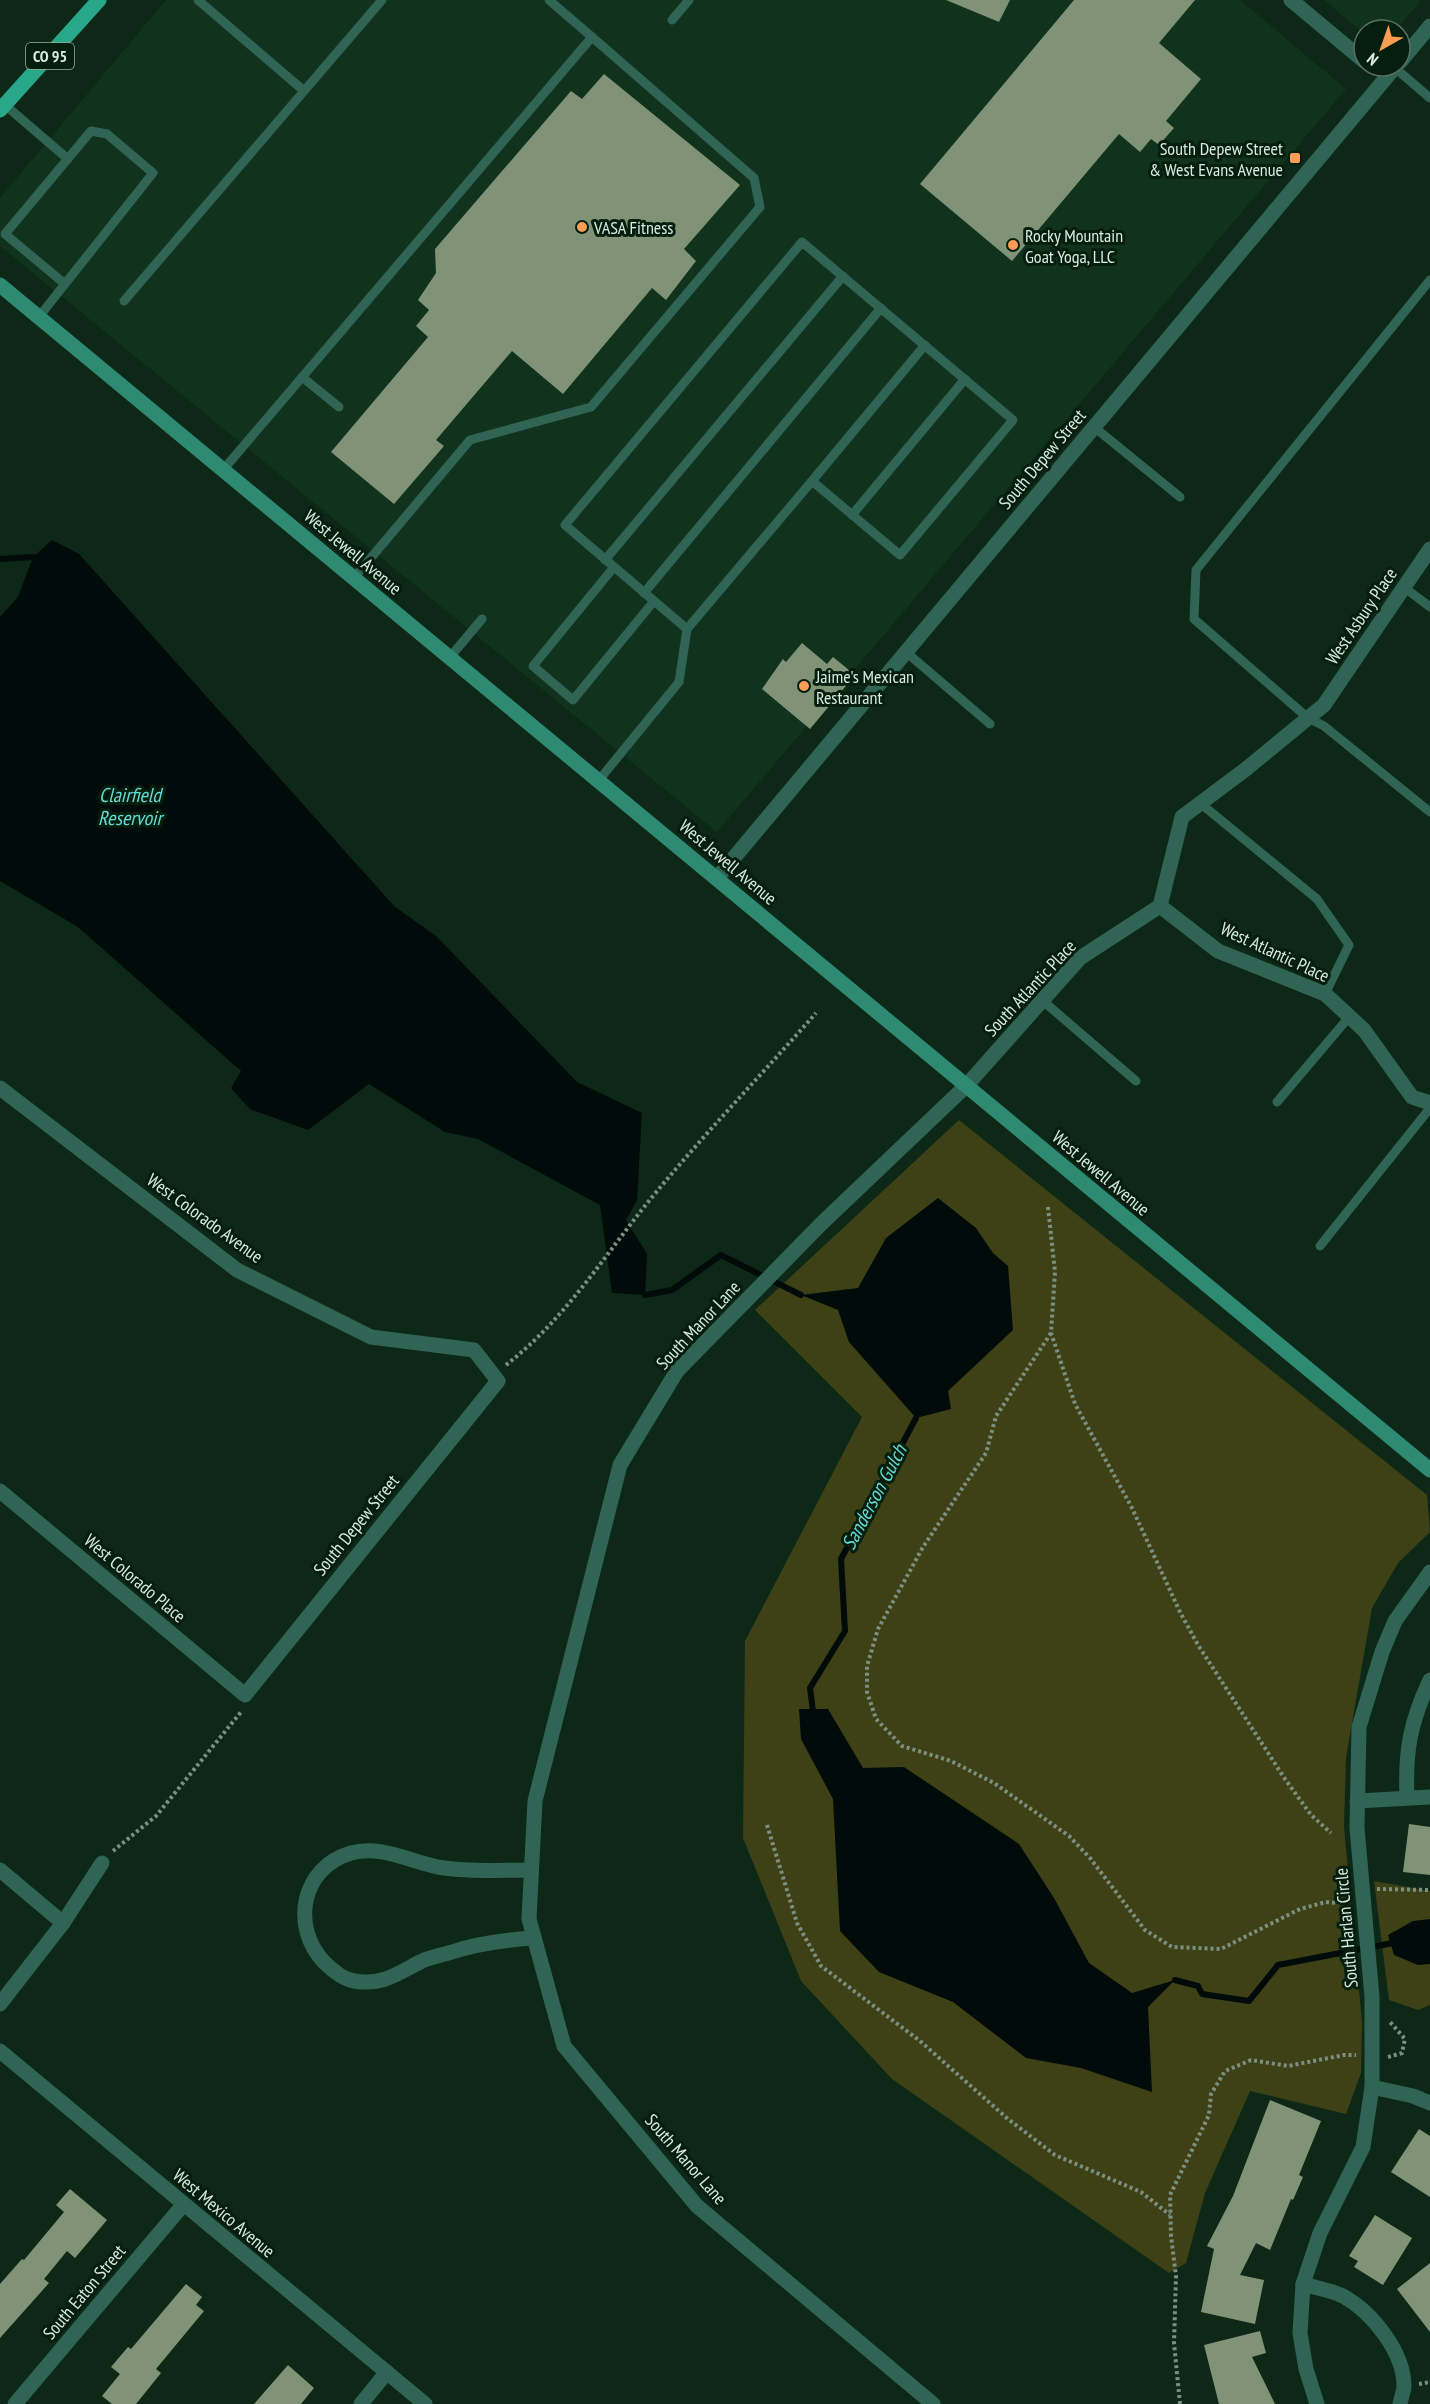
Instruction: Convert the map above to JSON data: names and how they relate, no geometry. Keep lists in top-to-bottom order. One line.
{"streets":{"main road":["CO 95","West Jewell Avenue"],"street":["South Depew Street","West Asbury Place","West Atlantic Place","South Atlantic Place","West Colorado Avenue","South Manor Lane","West Colorado Place","South Harlan Circle","West Mexico Avenue","South Eaton Street"]},"crossings":[["South Depew Street","West Jewell Avenue"],["South Depew Street","West Colorado Avenue"],["South Depew Street","West Colorado Place"],["West Jewell Avenue","South Atlantic Place"],["West Jewell Avenue","South Manor Lane"],["West Atlantic Place","South Atlantic Place"],["South Atlantic Place","South Manor Lane"],["West Mexico Avenue","South Eaton Street"]],"water":["Clairfield Reservoir","Sanderson Gulch"],"places":{"transit":["South Depew Street & West Evans Avenue"],"other":["VASA Fitness","Rocky Mountain Goat Yoga, LLC","Jaime's Mexican Restaurant"]},"north":"bottom left"}
